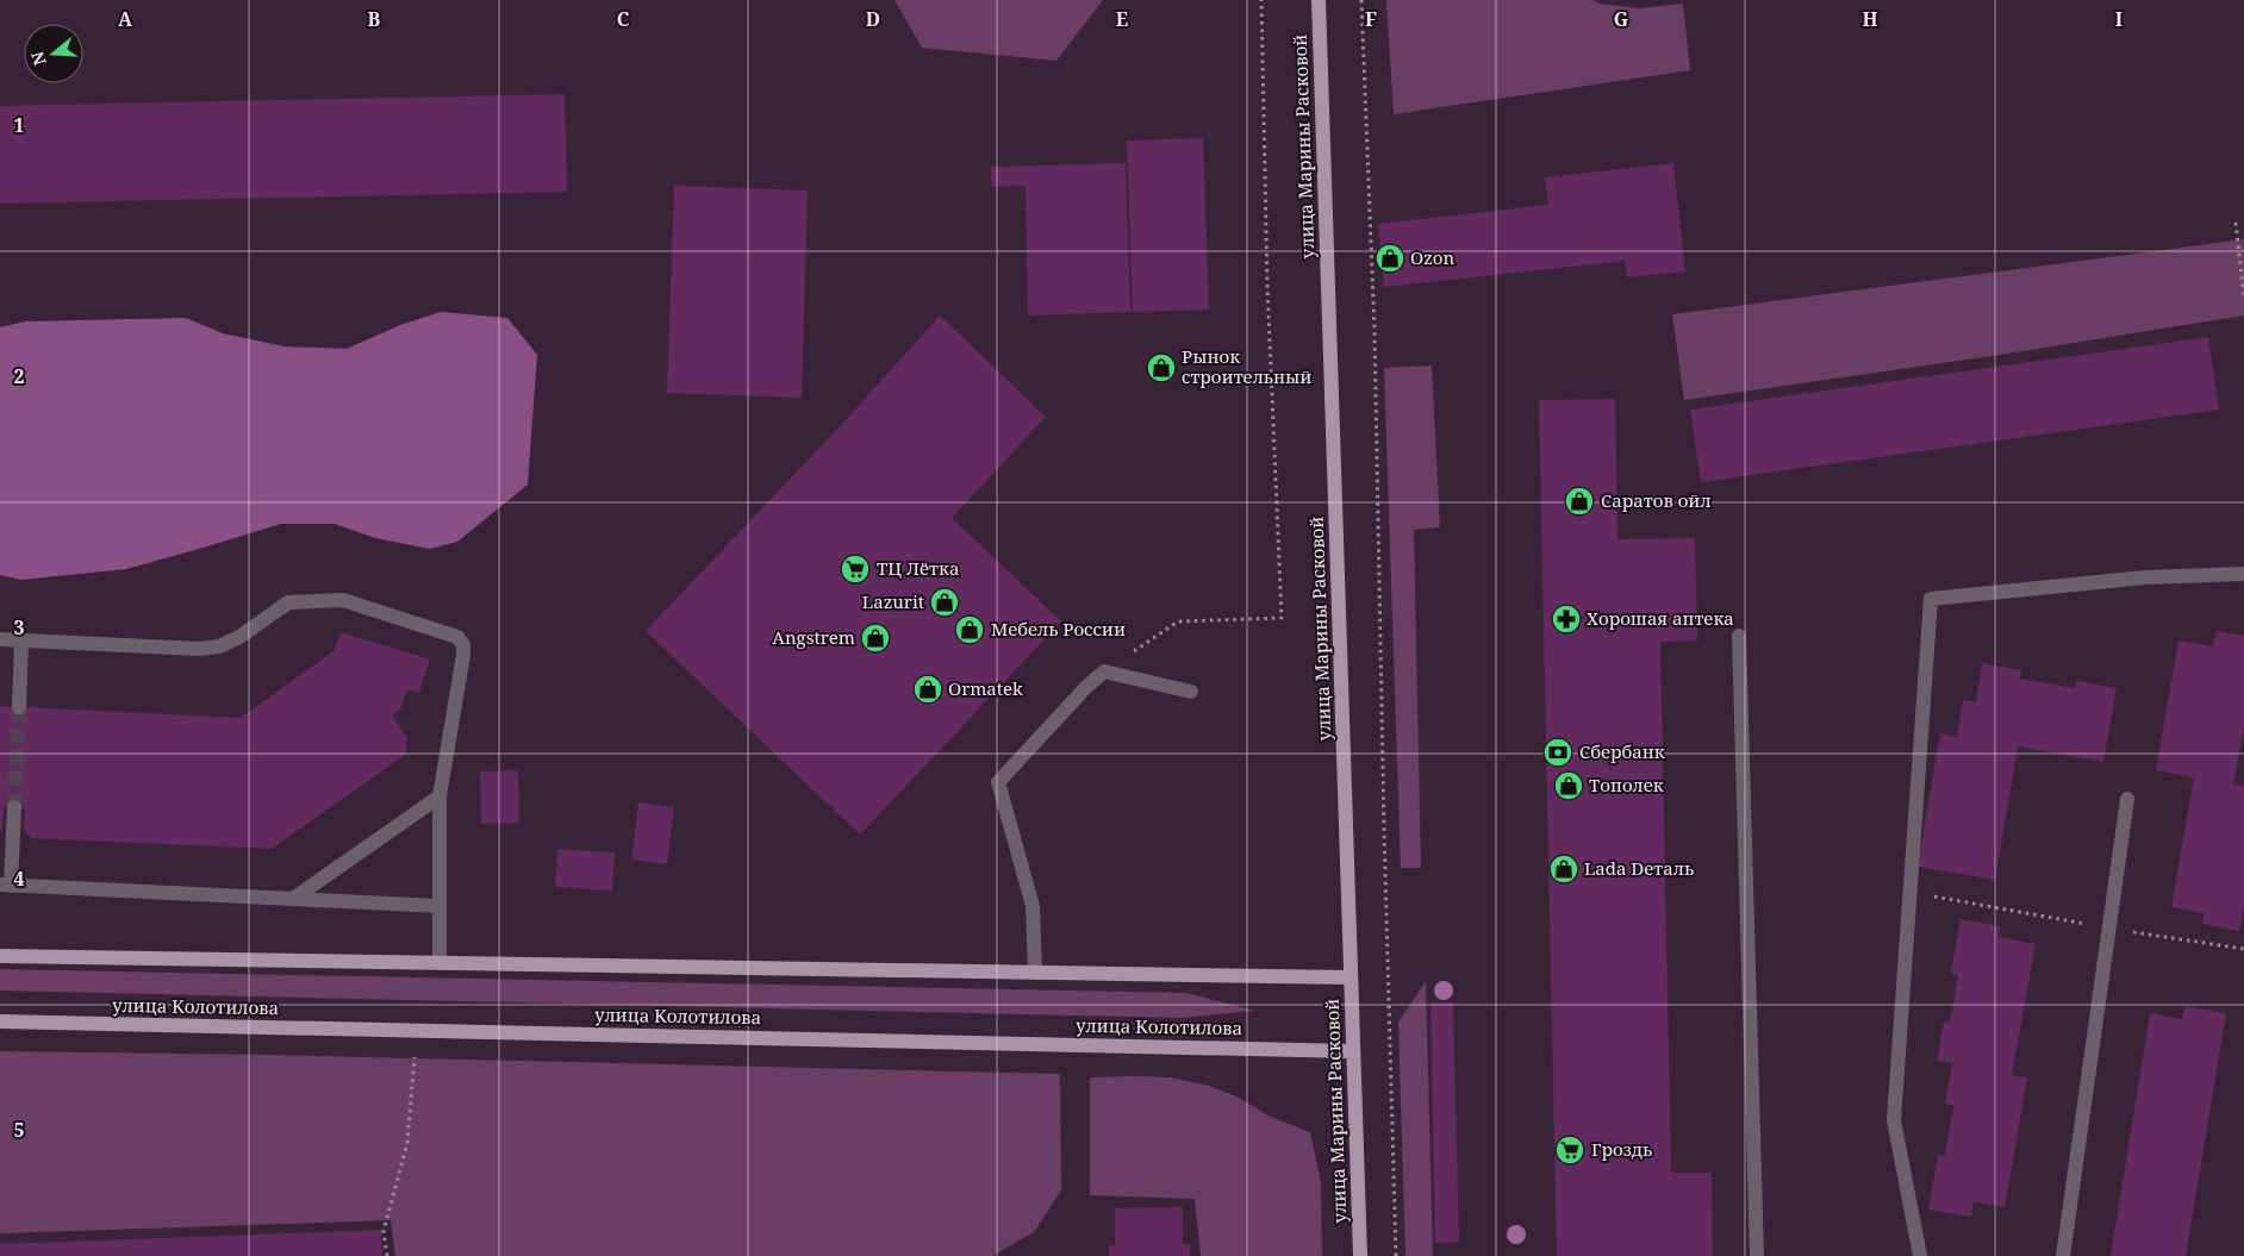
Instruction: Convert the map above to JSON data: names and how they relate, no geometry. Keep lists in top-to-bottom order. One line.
{"streets":{"main road":["улица Марины Расковой","улица Колотилова"]},"crossings":[["улица Марины Расковой","улица Колотилова"]],"places":{"shop":["Ozon","Рынок строительный","Саратов ойл","Lazurit","Мебель России","Angstrem","Ormatek","Тополек","Lada Dеталь"],"supermarket":["ТЦ Лётка","Гроздь"],"pharmacy":["Хорошая аптека"],"bank":["Сбербанк"]},"north":"left","grid":{"columns":["A","B","C","D","E","F","G","H","I"],"rows":["1","2","3","4","5"]}}
